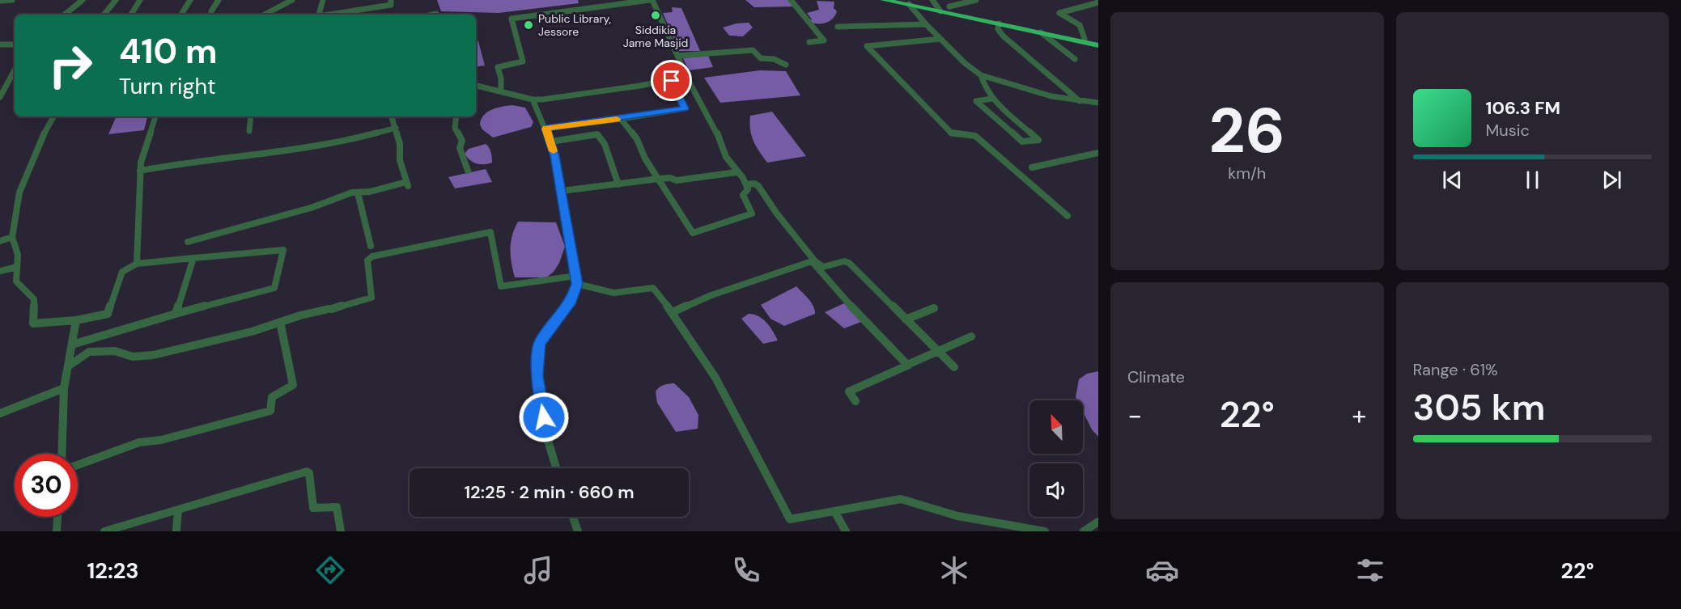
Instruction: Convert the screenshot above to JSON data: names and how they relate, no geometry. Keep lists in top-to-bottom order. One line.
{"places":["Siddikia Jame Masjid","Public Library, Jessore"],"north":"top left","page":{"tile":[["26","km/h"],"Climate",["Range · 61%","305 km"]],"turn":["410 m","Turn right"],"song":["106.3 FM","Music"],"heat":["−","22°","+"],"limit":"30","trip":"12:25 · 2 min · 660 m","tabs":["12:23","22°"]}}
